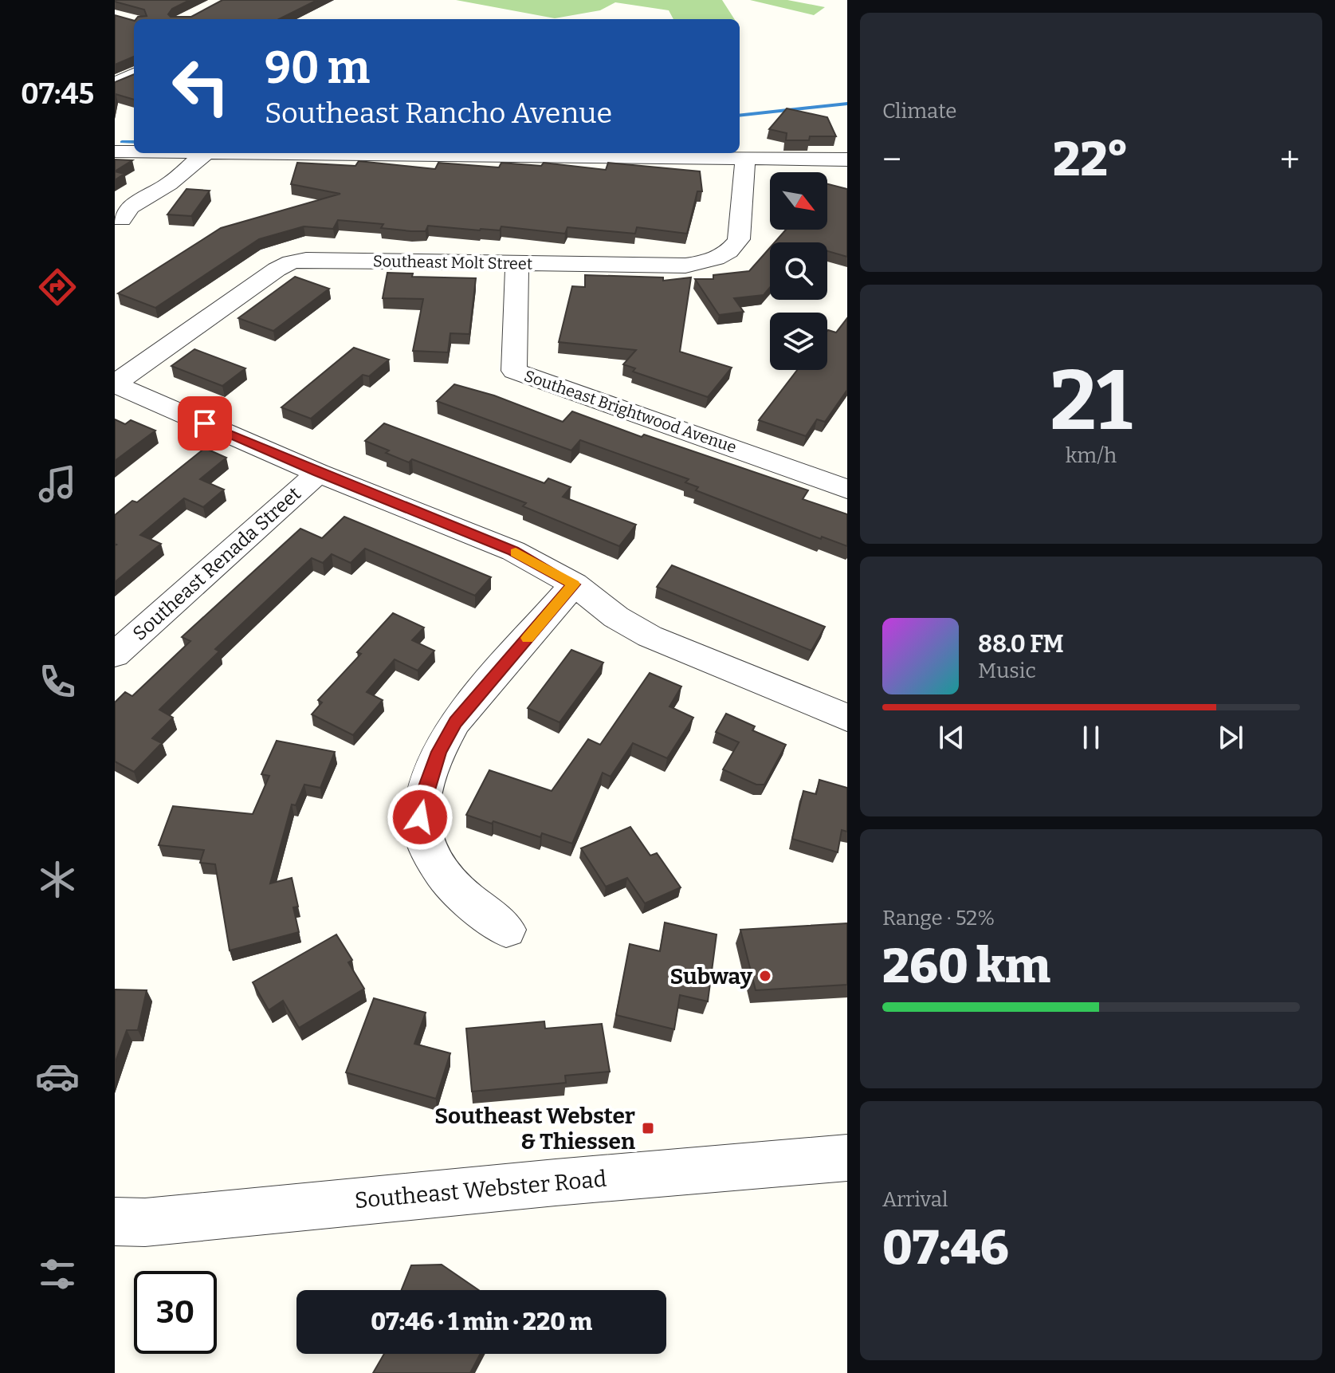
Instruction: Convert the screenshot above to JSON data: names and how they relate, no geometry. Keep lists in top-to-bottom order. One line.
{"streets":{"street":["Southeast Molt Street","Southeast Brightwood Avenue","Southeast Renada Street","Southeast Webster Road"]},"crossings":[["Southeast Molt Street","Southeast Brightwood Avenue"]],"places":{"other":["Subway"],"transit":["Southeast Webster & Thiessen"]},"north":"bottom right","page":{"tabs":"07:45","tile":["Climate",["21","km/h"],["Range · 52%","260 km"],["Arrival","07:46"]],"turn":["90 m","Southeast Rancho Avenue"],"heat":["−","22°","+"],"song":["88.0 FM","Music"],"limit":"30","trip":"07:46 · 1 min · 220 m"}}
